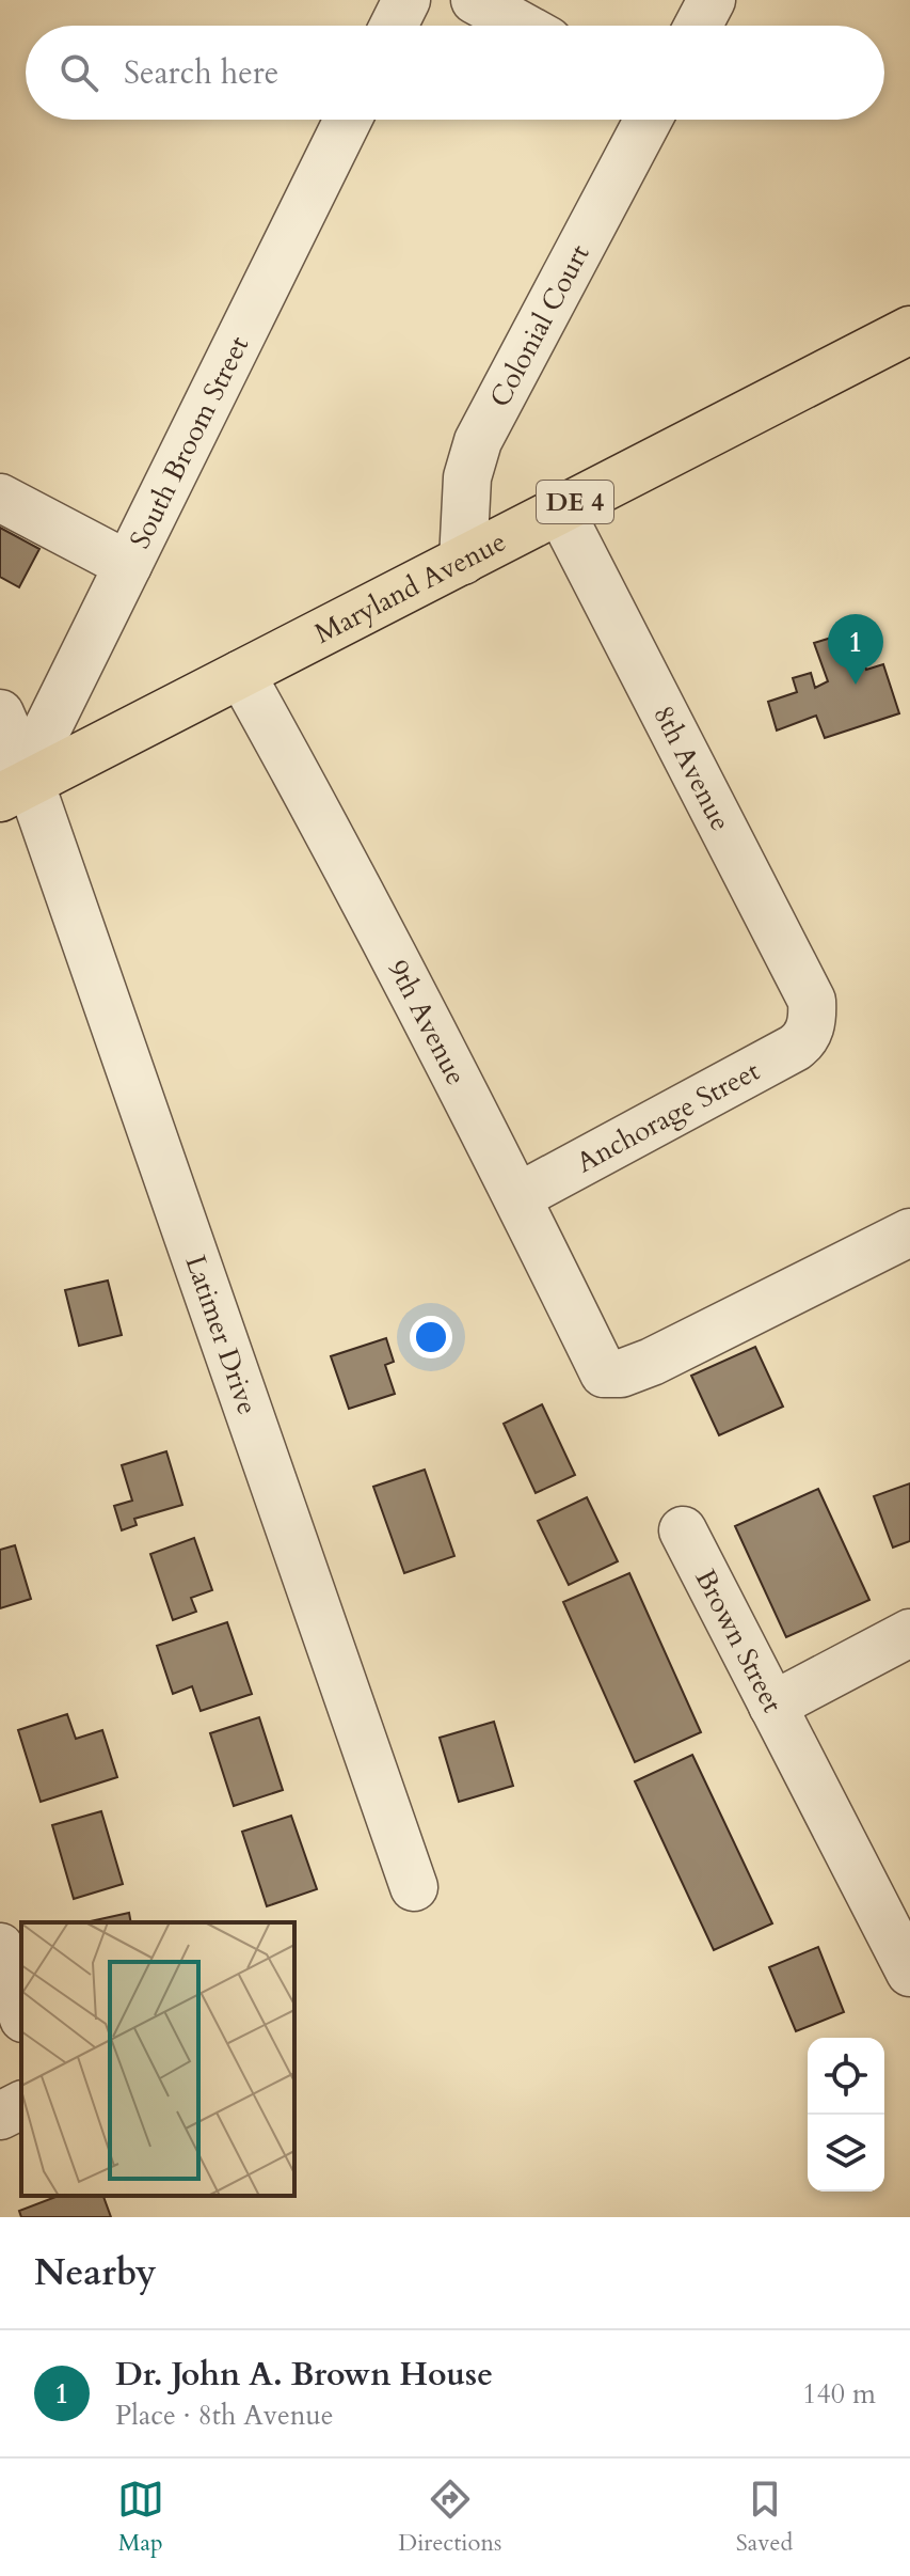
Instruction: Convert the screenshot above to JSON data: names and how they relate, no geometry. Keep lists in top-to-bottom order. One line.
{"streets":{"main road":["DE 4","Maryland Avenue"],"street":["Colonial Court","South Broom Street","8th Avenue","9th Avenue","Anchorage Street","Latimer Drive","Brown Street"]},"crossings":[["Colonial Court","Maryland Avenue"],["South Broom Street","Maryland Avenue"],["South Broom Street","Latimer Drive"],["Maryland Avenue","8th Avenue"],["Maryland Avenue","9th Avenue"],["Maryland Avenue","Latimer Drive"],["8th Avenue","Anchorage Street"],["9th Avenue","Anchorage Street"]],"page":{"search":"Search here","pins":"1","heading":"Nearby","list":[{"mark":"1","name":"Dr. John A. Brown House","note":"Place · 8th Avenue","value":"140 m"}],"nav":["Map","Directions","Saved"]}}
